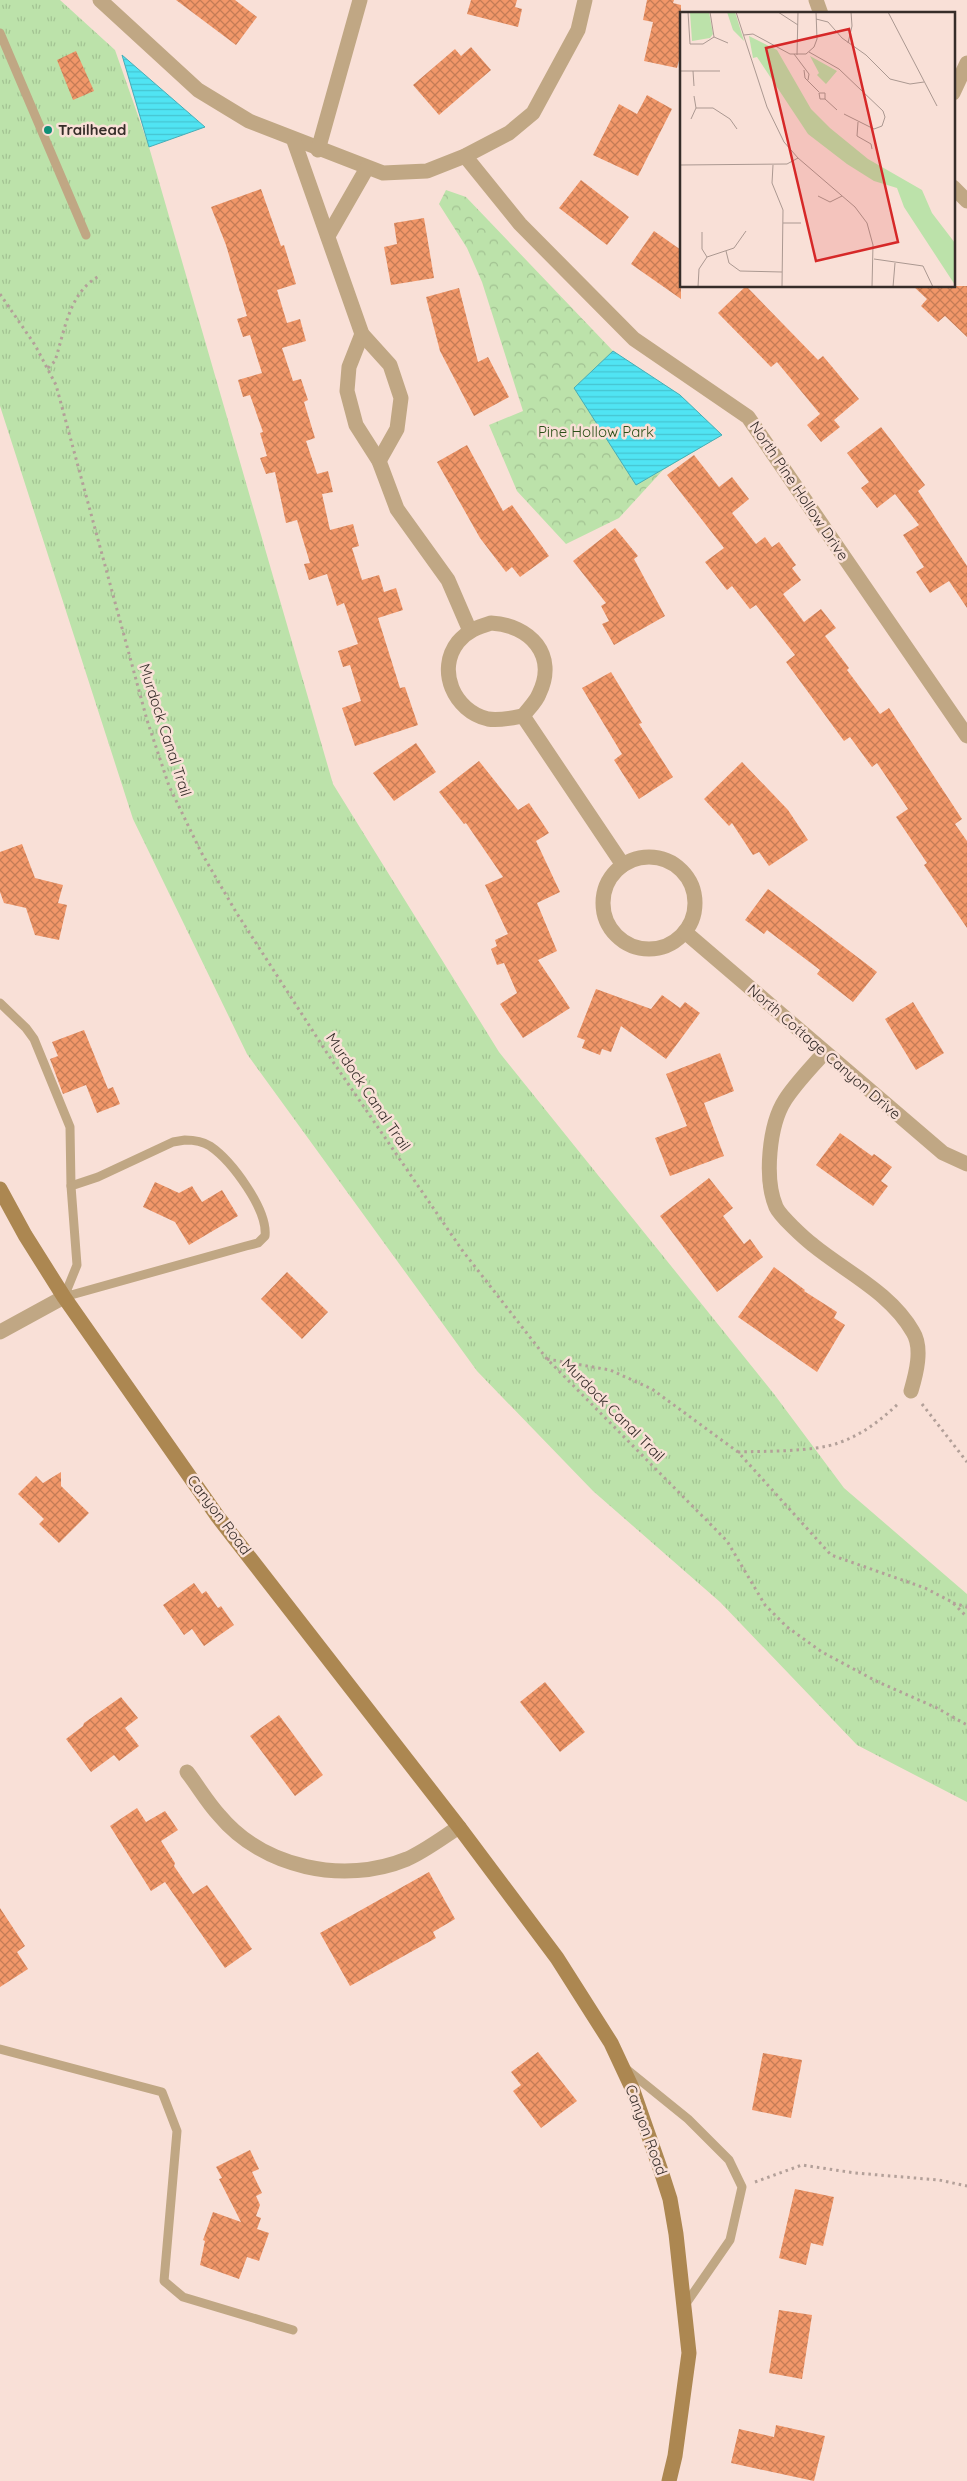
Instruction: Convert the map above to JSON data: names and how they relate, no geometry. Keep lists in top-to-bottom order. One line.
{"streets":{"main road":["Canyon Road"],"street":["North Pine Hollow Drive","North Cottage Canyon Drive"],"path":["Murdock Canal Trail"]},"parks":["Pine Hollow Park"],"places":["Trailhead"]}
